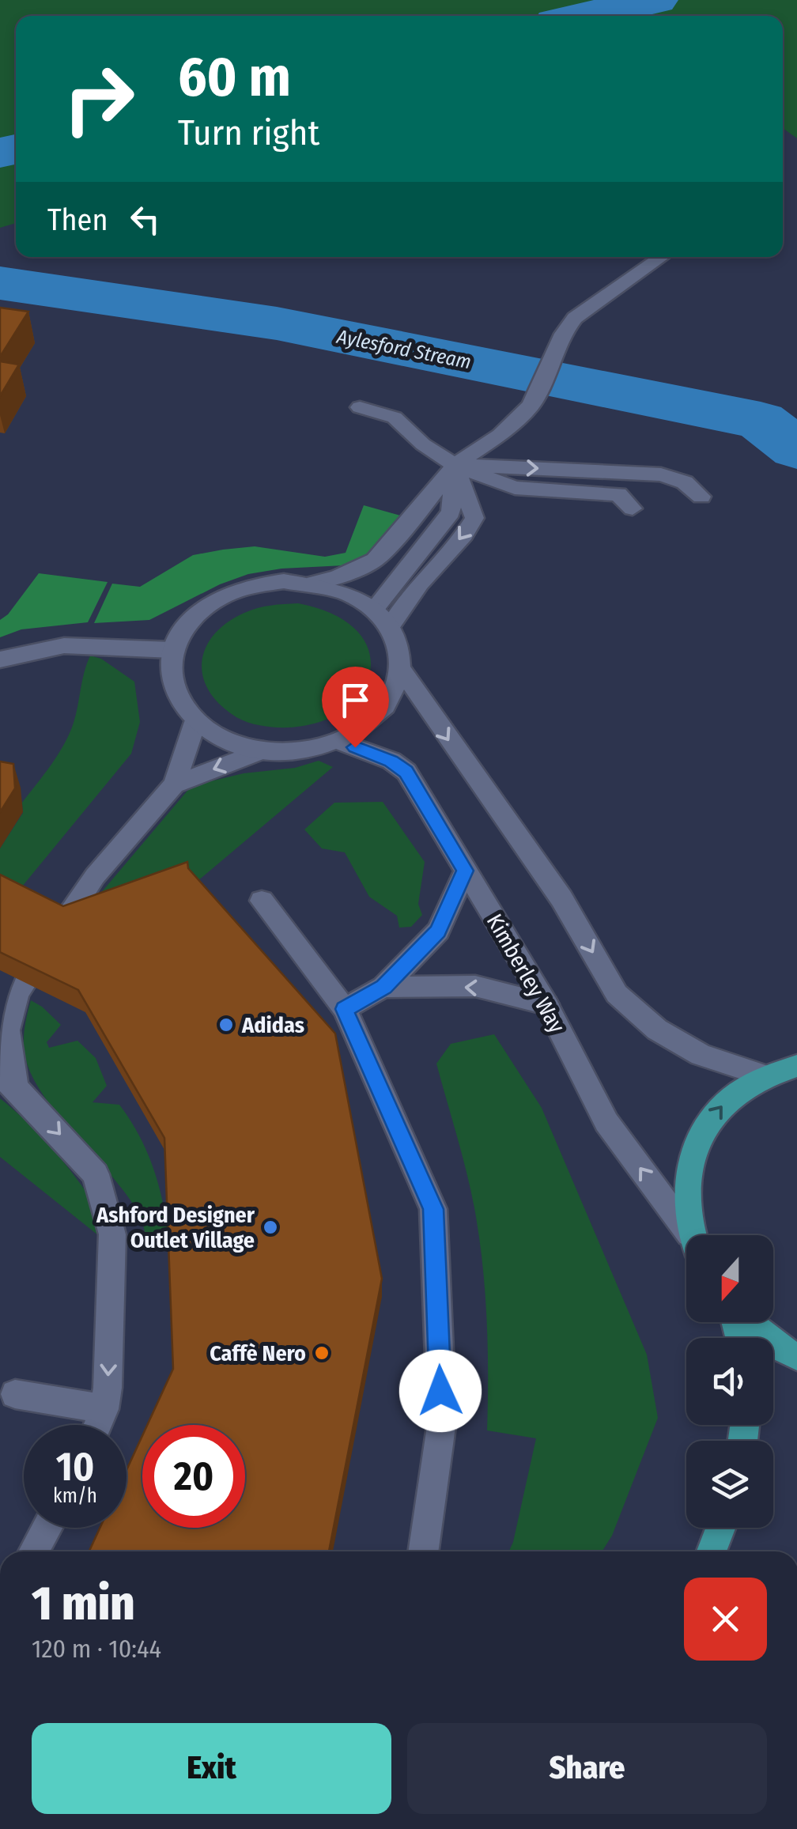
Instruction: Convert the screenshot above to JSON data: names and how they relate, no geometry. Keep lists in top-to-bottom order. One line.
{"streets":{"street":["Kimberley Way"]},"water":["Aylesford Stream"],"places":["Adidas","Ashford Designer Outlet Village","Caffè Nero"],"north":"bottom","page":{"turn":["60 m","Turn right"],"then":"Then","speed":"10 km/h","limit":"20","heading":["1 min","120 m · 10:44"],"buttons":["Exit","Share"]}}
